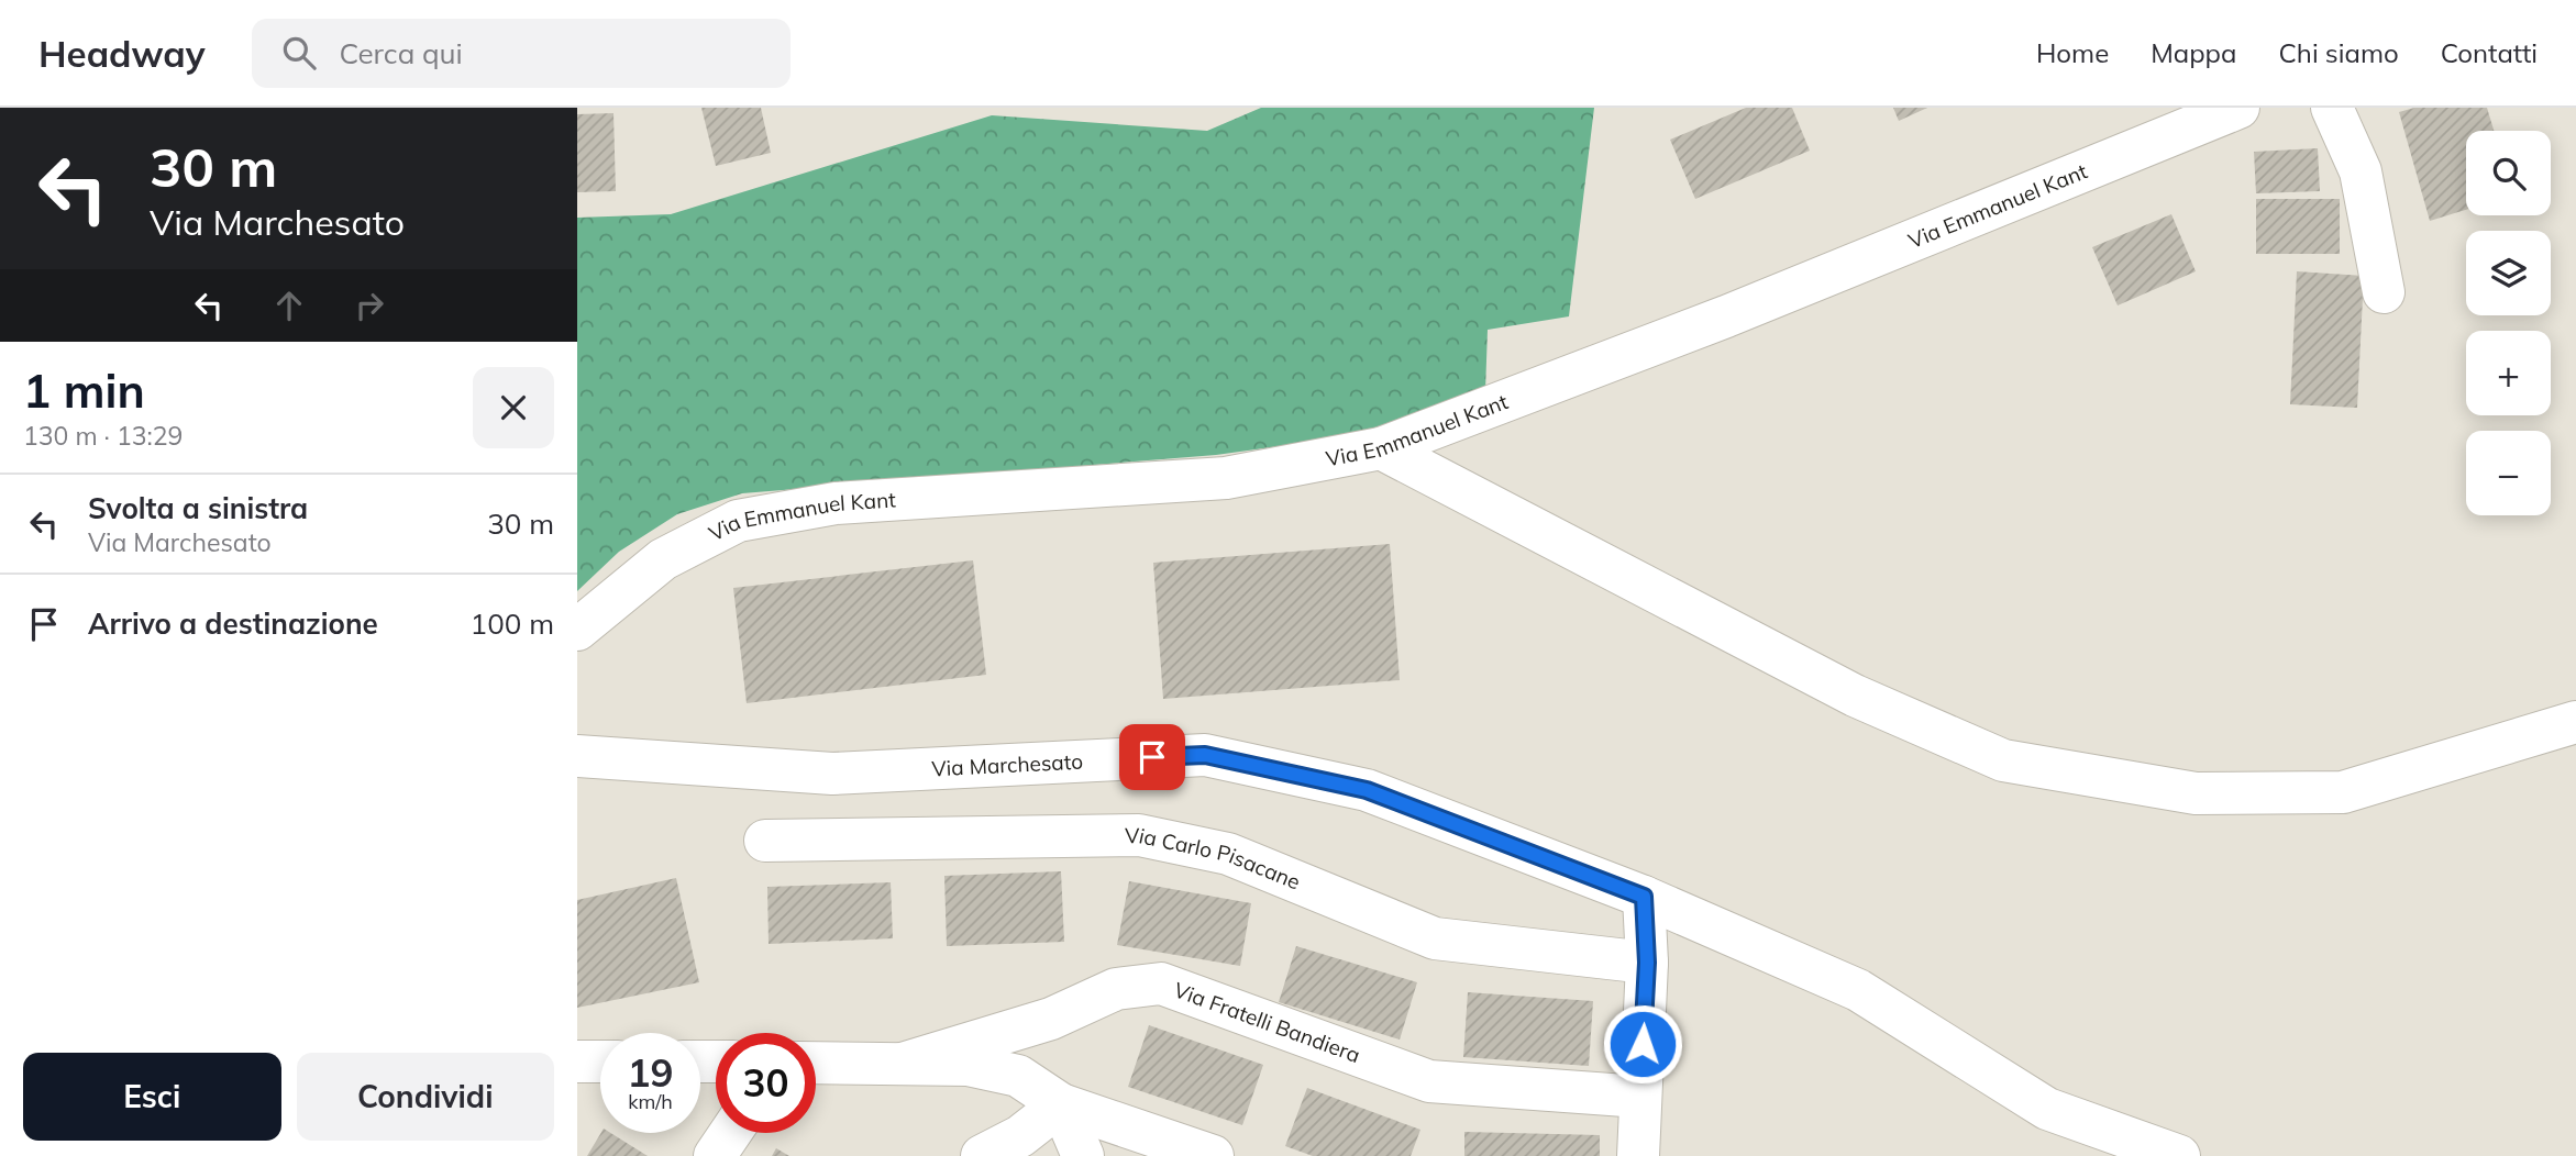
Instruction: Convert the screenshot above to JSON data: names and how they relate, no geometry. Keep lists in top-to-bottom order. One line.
{"streets":{"street":["Via Emmanuel Kant","Via Marchesato","Via Carlo Pisacane","Via Fratelli Bandiera"]},"page":{"header":"Headway","search":"Cerca qui","nav":["Home","Mappa","Chi siamo","Contatti"],"turn":["30 m","Via Marchesato"],"map_buttons":["+","−"],"heading":["1 min","130 m · 13:29"],"list":[{"name":"Svolta a sinistra","note":"Via Marchesato","value":"30 m"},{"name":"Arrivo a destinazione","value":"100 m"}],"speed":"19 km/h","limit":"30","buttons":["Esci","Condividi"]}}
